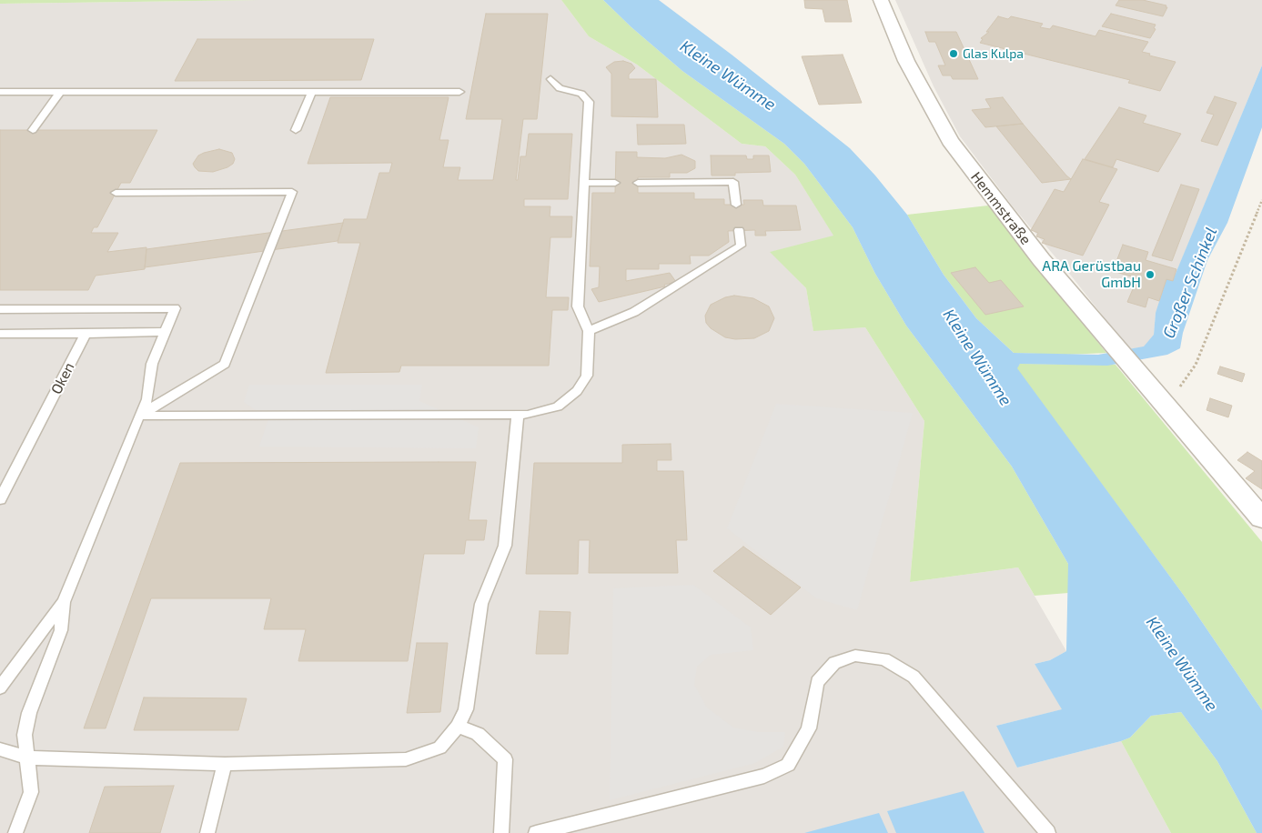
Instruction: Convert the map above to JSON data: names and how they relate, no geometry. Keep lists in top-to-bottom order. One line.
{"streets":{"street":["Hemmstraße"],"lane":["Oken"]},"water":["Kleine Wümme","Großer Schinkel"],"places":["Glas Kulpa","ARA Gerüstbau GmbH"]}
